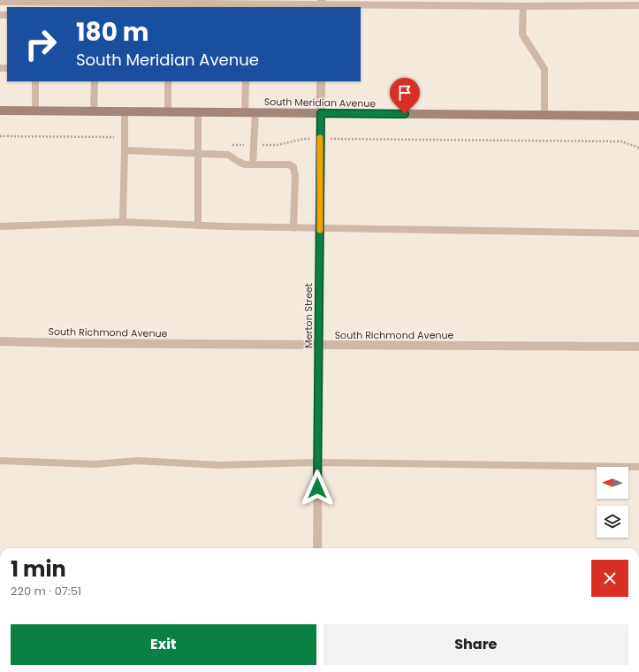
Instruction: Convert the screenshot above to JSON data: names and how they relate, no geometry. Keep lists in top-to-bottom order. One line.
{"streets":{"main road":["South Meridian Avenue"],"street":["Merton Street","South Richmond Avenue"]},"crossings":[["South Meridian Avenue","Merton Street"],["Merton Street","South Richmond Avenue"]],"north":"left","page":{"turn":["180 m","South Meridian Avenue"],"heading":["1 min","220 m · 07:51"],"buttons":["Exit","Share"]}}
